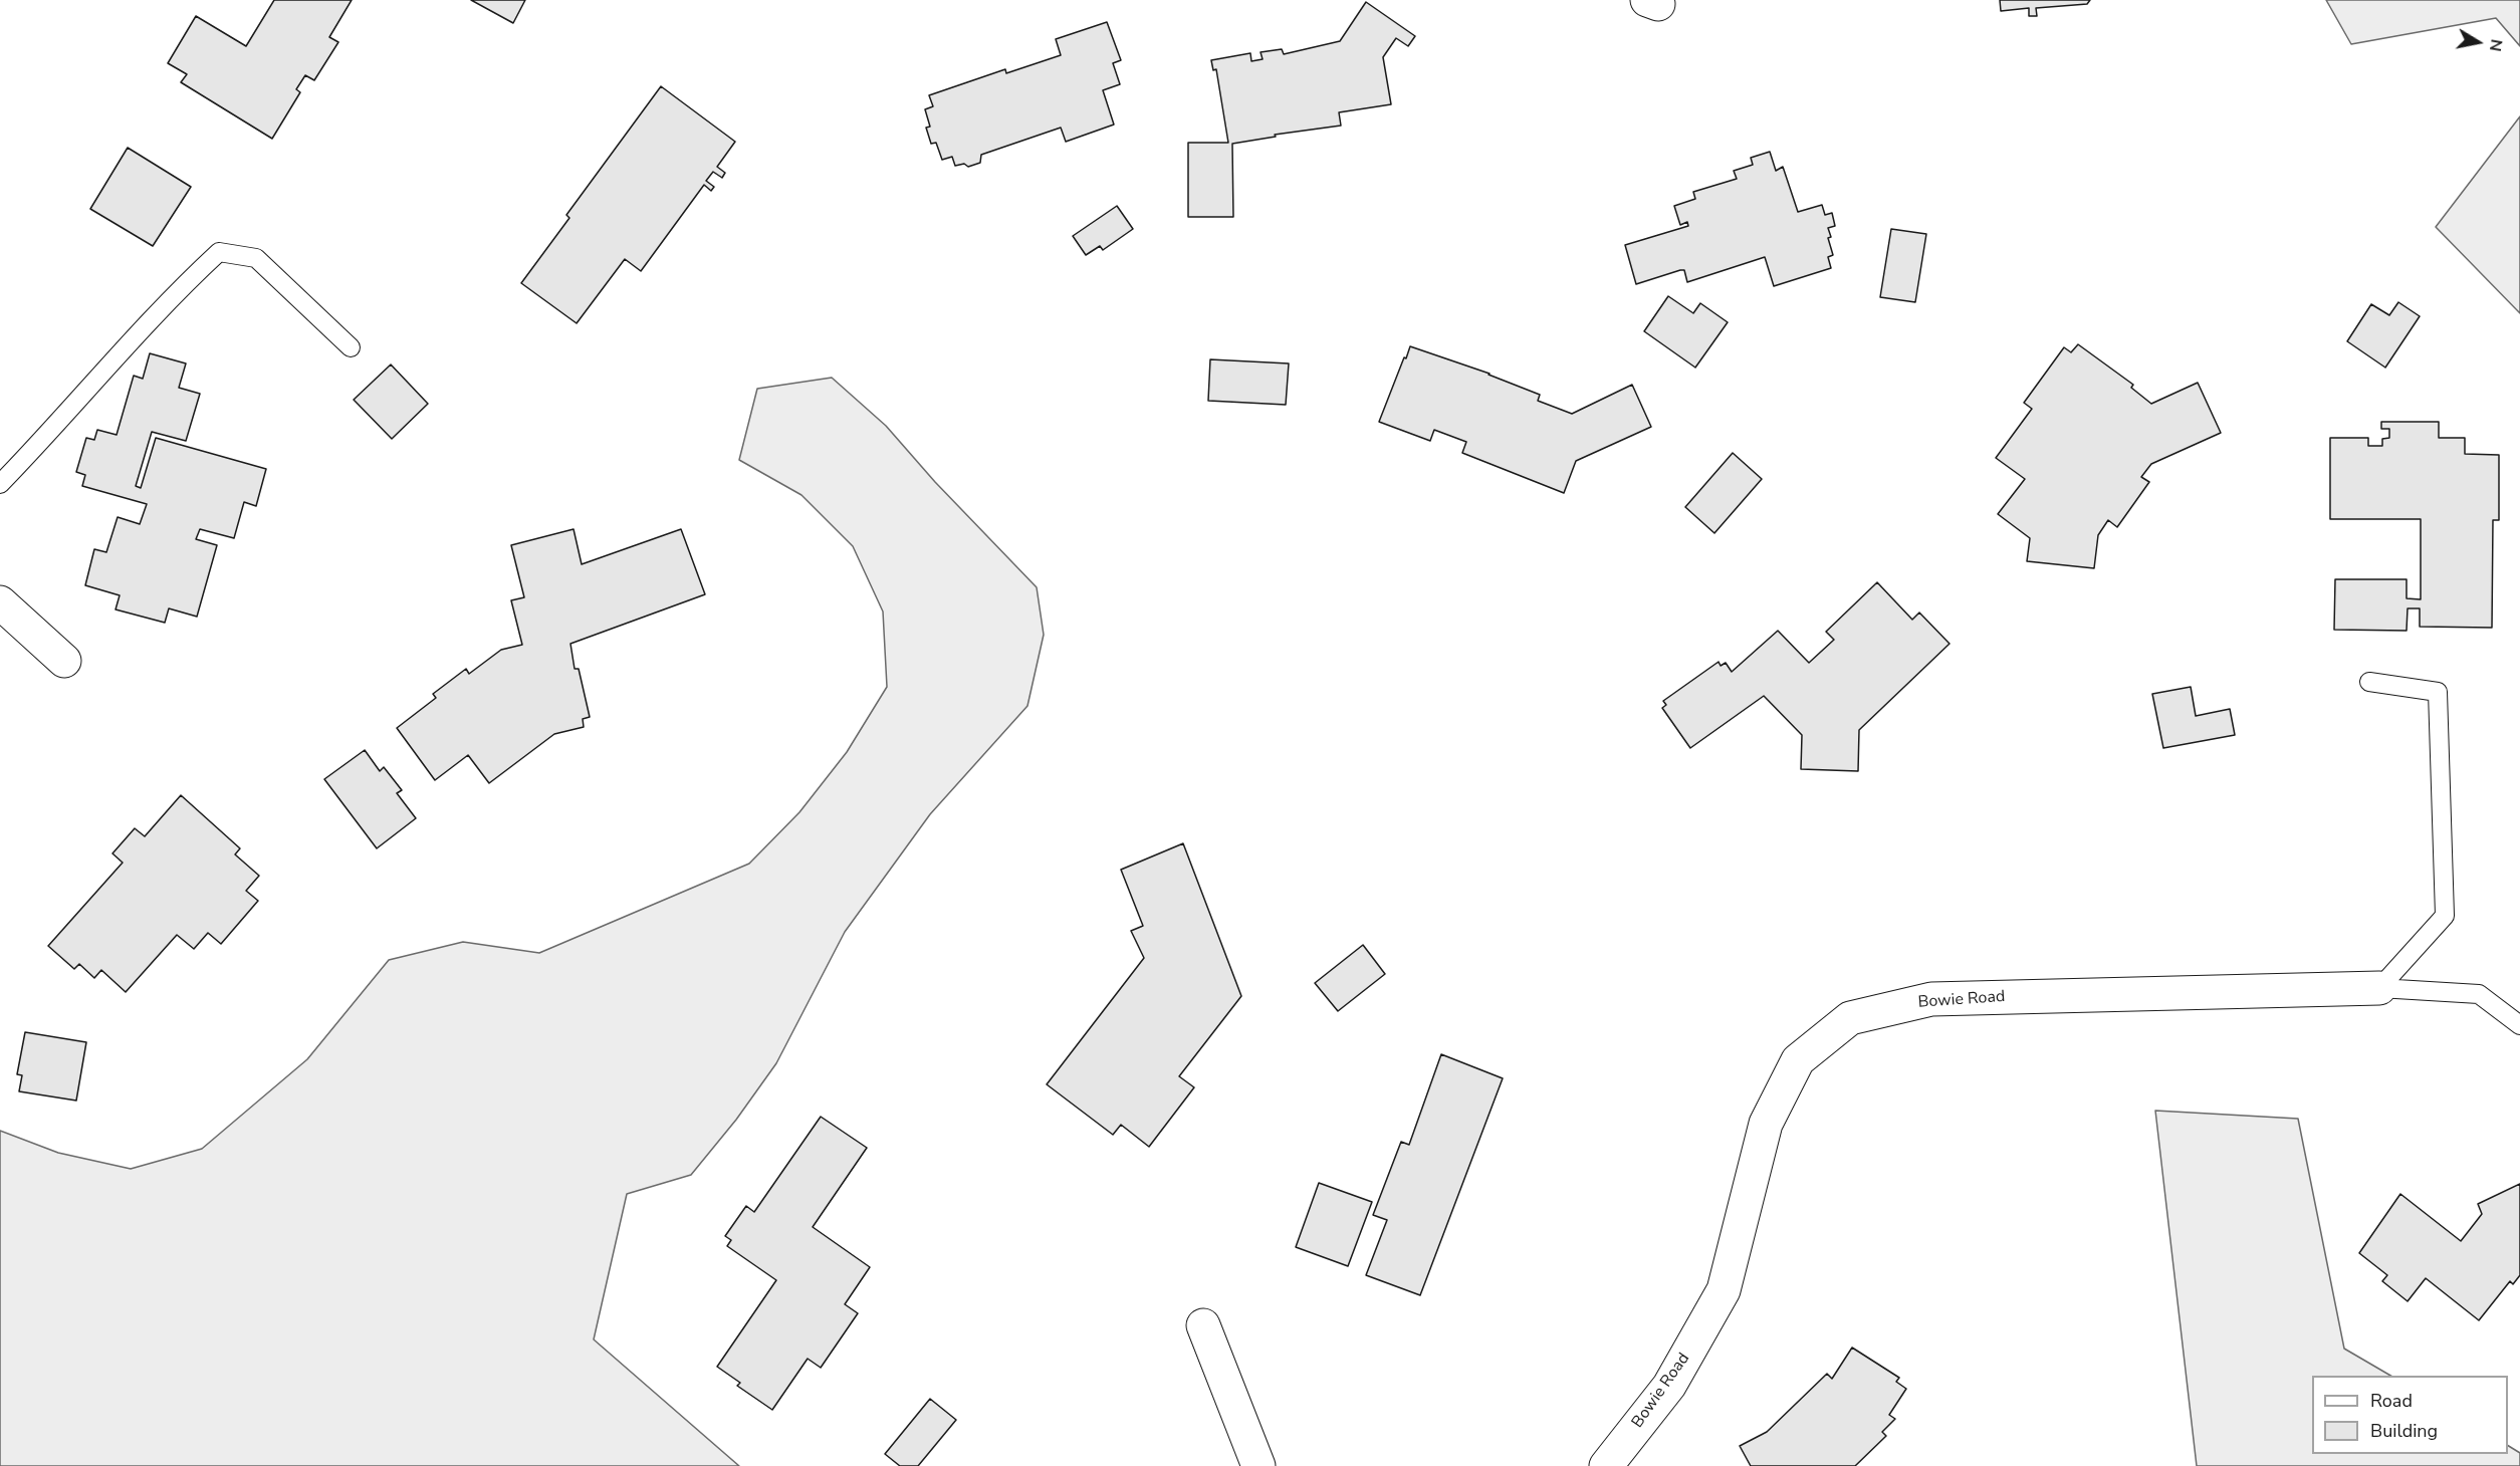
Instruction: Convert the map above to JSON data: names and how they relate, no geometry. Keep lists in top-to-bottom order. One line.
{"streets":{"street":["Bowie Road"]},"legend":["Road","Building"],"north":"right"}
